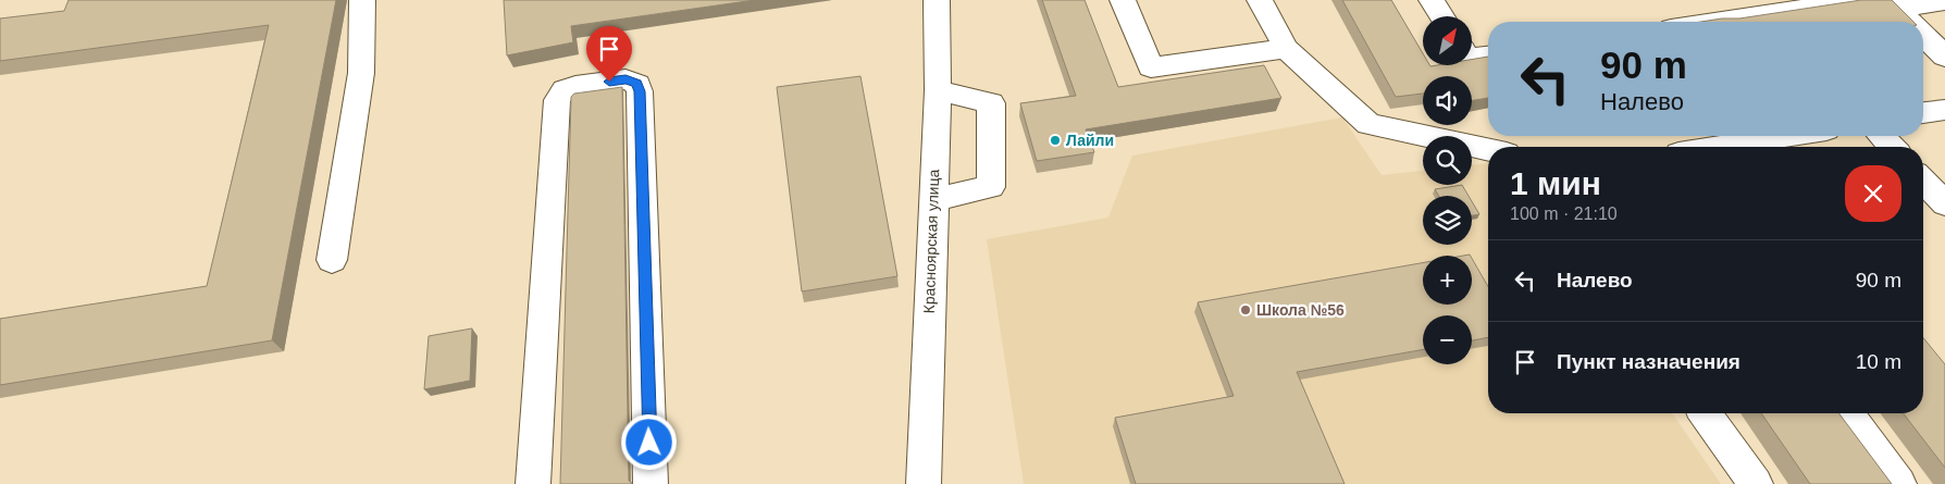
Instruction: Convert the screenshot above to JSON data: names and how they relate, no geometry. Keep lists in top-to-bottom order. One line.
{"streets":{"street":["Красноярская улица"]},"places":["Лайли","Школа №56"],"north":"top right","page":{"map_buttons":["+","−"],"turn":["90 m","Налево"],"heading":["1 мин","100 m · 21:10"],"list":[{"name":"Налево","value":"90 m"},{"name":"Пункт назначения","value":"10 m"}]}}
